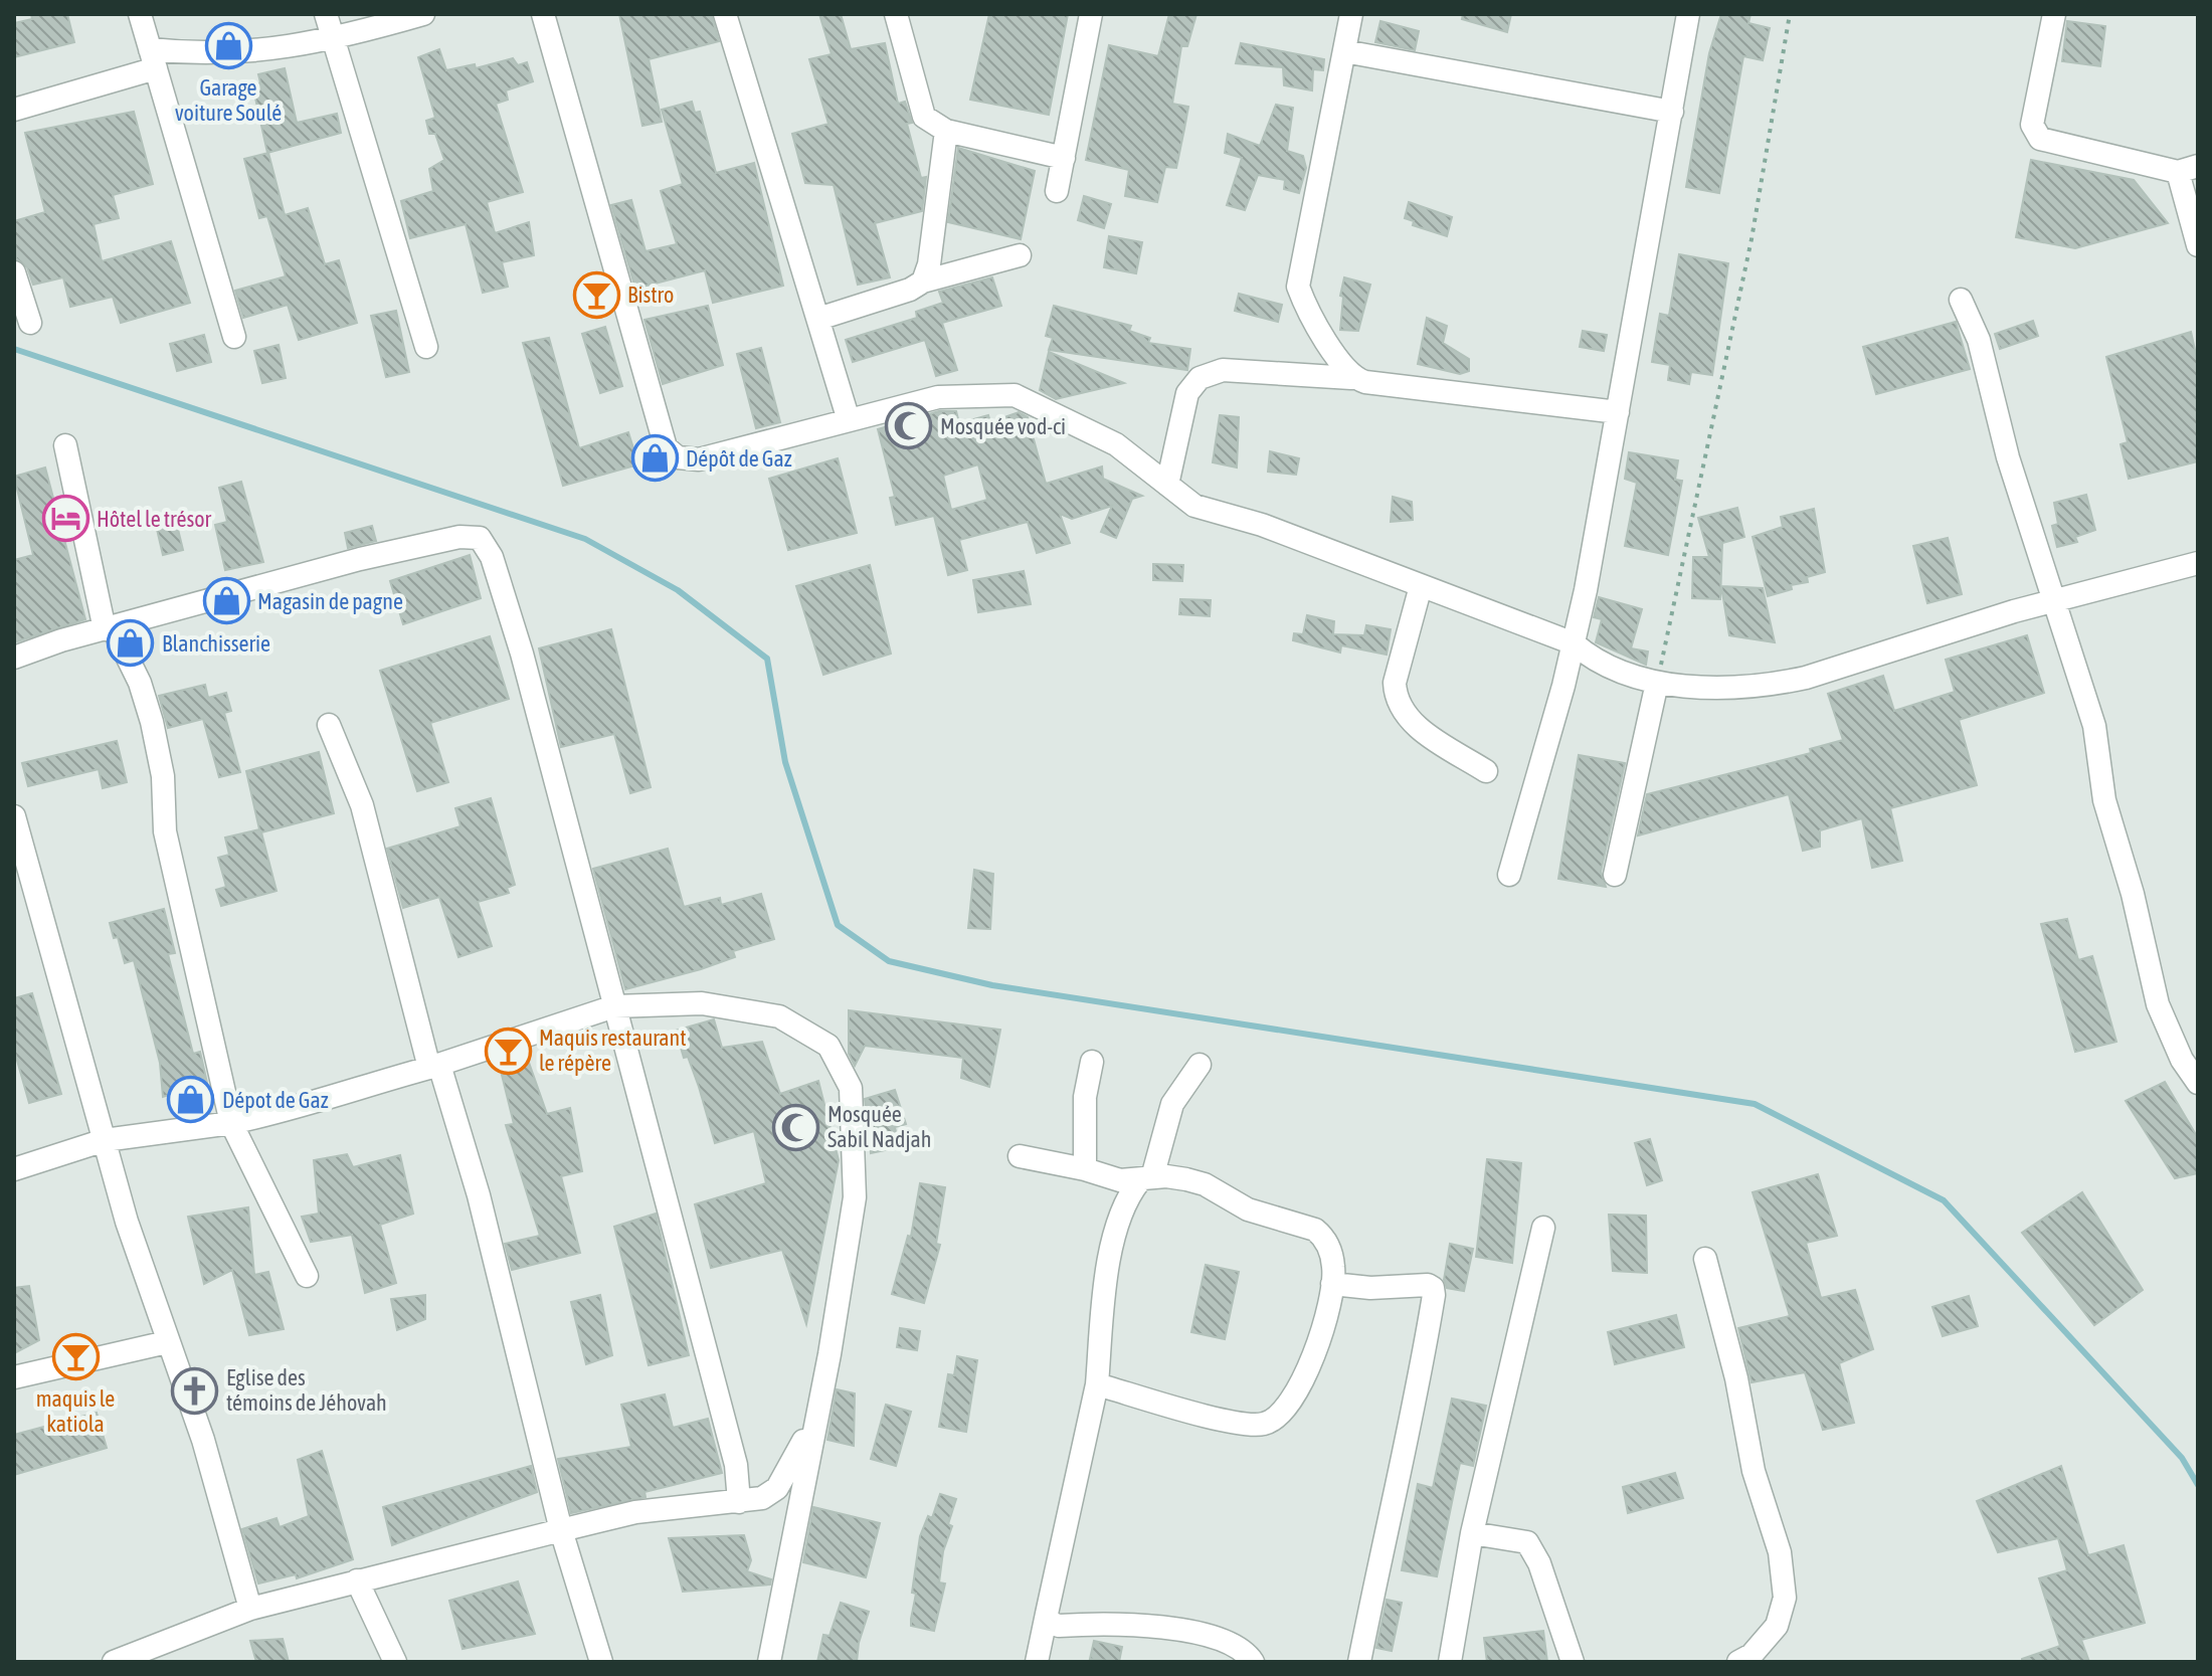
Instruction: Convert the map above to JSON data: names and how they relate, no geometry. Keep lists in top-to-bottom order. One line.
{"places":{"shop":["Garage voiture Soulé","Dépôt de Gaz","Magasin de pagne","Blanchisserie","Dépot de Gaz"],"bar":["Bistro","Maquis restaurant le répère","maquis le katiola"],"mosque":["Mosquée vod-ci","Mosquée Sabil Nadjah"],"hotel":["Hôtel le trésor"],"church":["Eglise des témoins de Jéhovah"]}}
